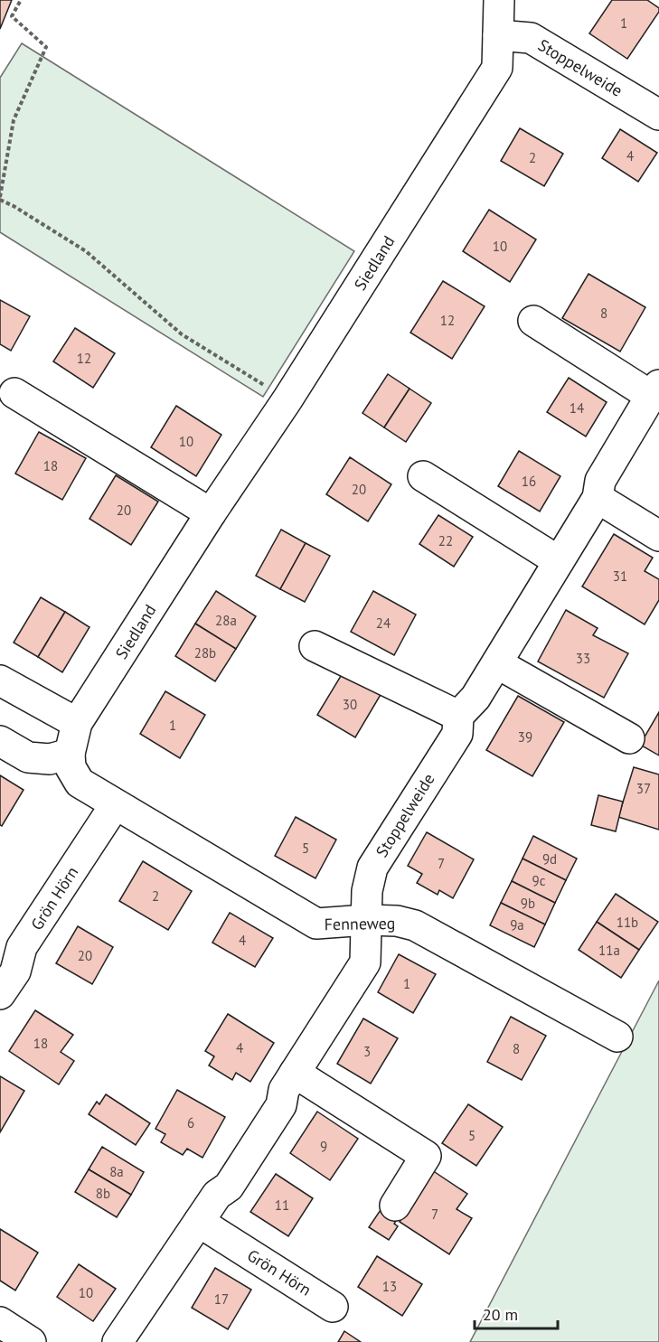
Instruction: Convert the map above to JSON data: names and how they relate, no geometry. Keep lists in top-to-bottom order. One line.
{"streets":{"street":["Stoppelweide","Siedland","Grön Hörn","Fenneweg"]},"crossings":[["Stoppelweide","Siedland"],["Stoppelweide","Fenneweg"],["Siedland","Fenneweg"],["Grön Hörn","Fenneweg"]],"house_numbers":["1","4","2","10","8","12","12","14","10","18","16","20","20","22","31","28a","24","28b","33","30","1","39","37","5","9d","7","9c","2","9b","11b","9a","4","11a","20","1","18","4","8","3","6","5","9","8a","8b","11","7","13","10","17"],"scale_bar":"20 m"}
